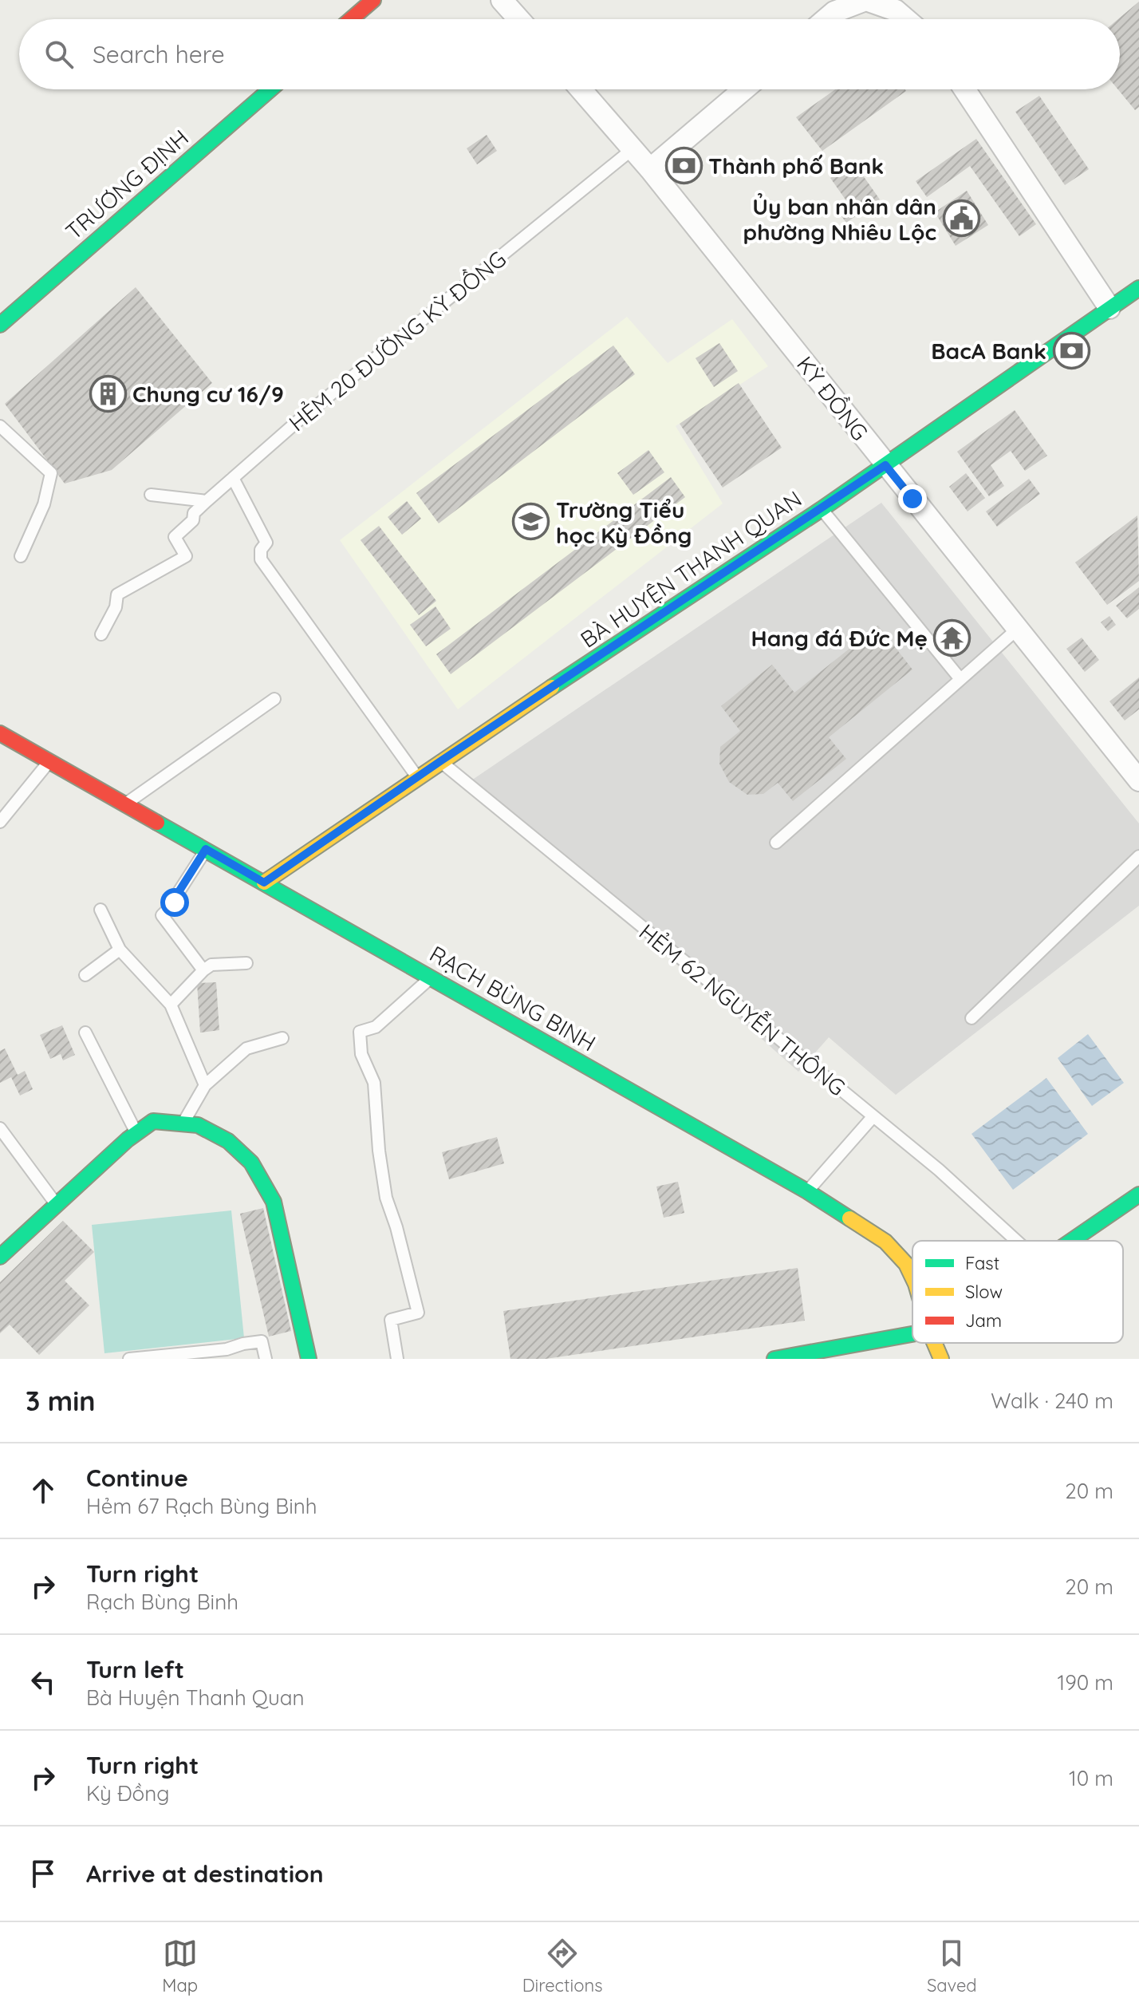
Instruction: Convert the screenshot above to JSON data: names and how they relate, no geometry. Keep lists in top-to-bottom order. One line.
{"streets":{"street":["TRƯƠNG ĐỊNH","KỲ ÐỒNG","BÀ HUYỆN THANH QUAN","RẠCH BÙNG BINH"],"lane":["HẺM 20 ĐƯỜNG KỲ ÐỒNG","HẺM 62 NGUYỄN THÔNG"]},"crossings":[["HẺM 20 ĐƯỜNG KỲ ÐỒNG","KỲ ÐỒNG"],["KỲ ÐỒNG","BÀ HUYỆN THANH QUAN"],["BÀ HUYỆN THANH QUAN","RẠCH BÙNG BINH"],["BÀ HUYỆN THANH QUAN","HẺM 62 NGUYỄN THÔNG"]],"places":{"bank":["Thành phố Bank","BacA Bank"],"public building":["Ủy ban nhân dân phường Nhiêu Lộc"],"building":["Chung cư 16/9"],"school or university":["Trường Tiểu học Kỳ Đồng"],"temple":["Hang đá Đức Mẹ"]},"legend":["Fast","Slow","Jam"],"page":{"search":"Search here","heading":["3 min","Walk · 240 m"],"list":[["Continue","Hẻm 67 Rạch Bùng Binh","20 m"],["Turn right","Rạch Bùng Binh","20 m"],["Turn left","Bà Huyện Thanh Quan","190 m"],["Turn right","Kỳ Ðồng","10 m"],"Arrive at destination"],"nav":["Map","Directions","Saved"]}}
